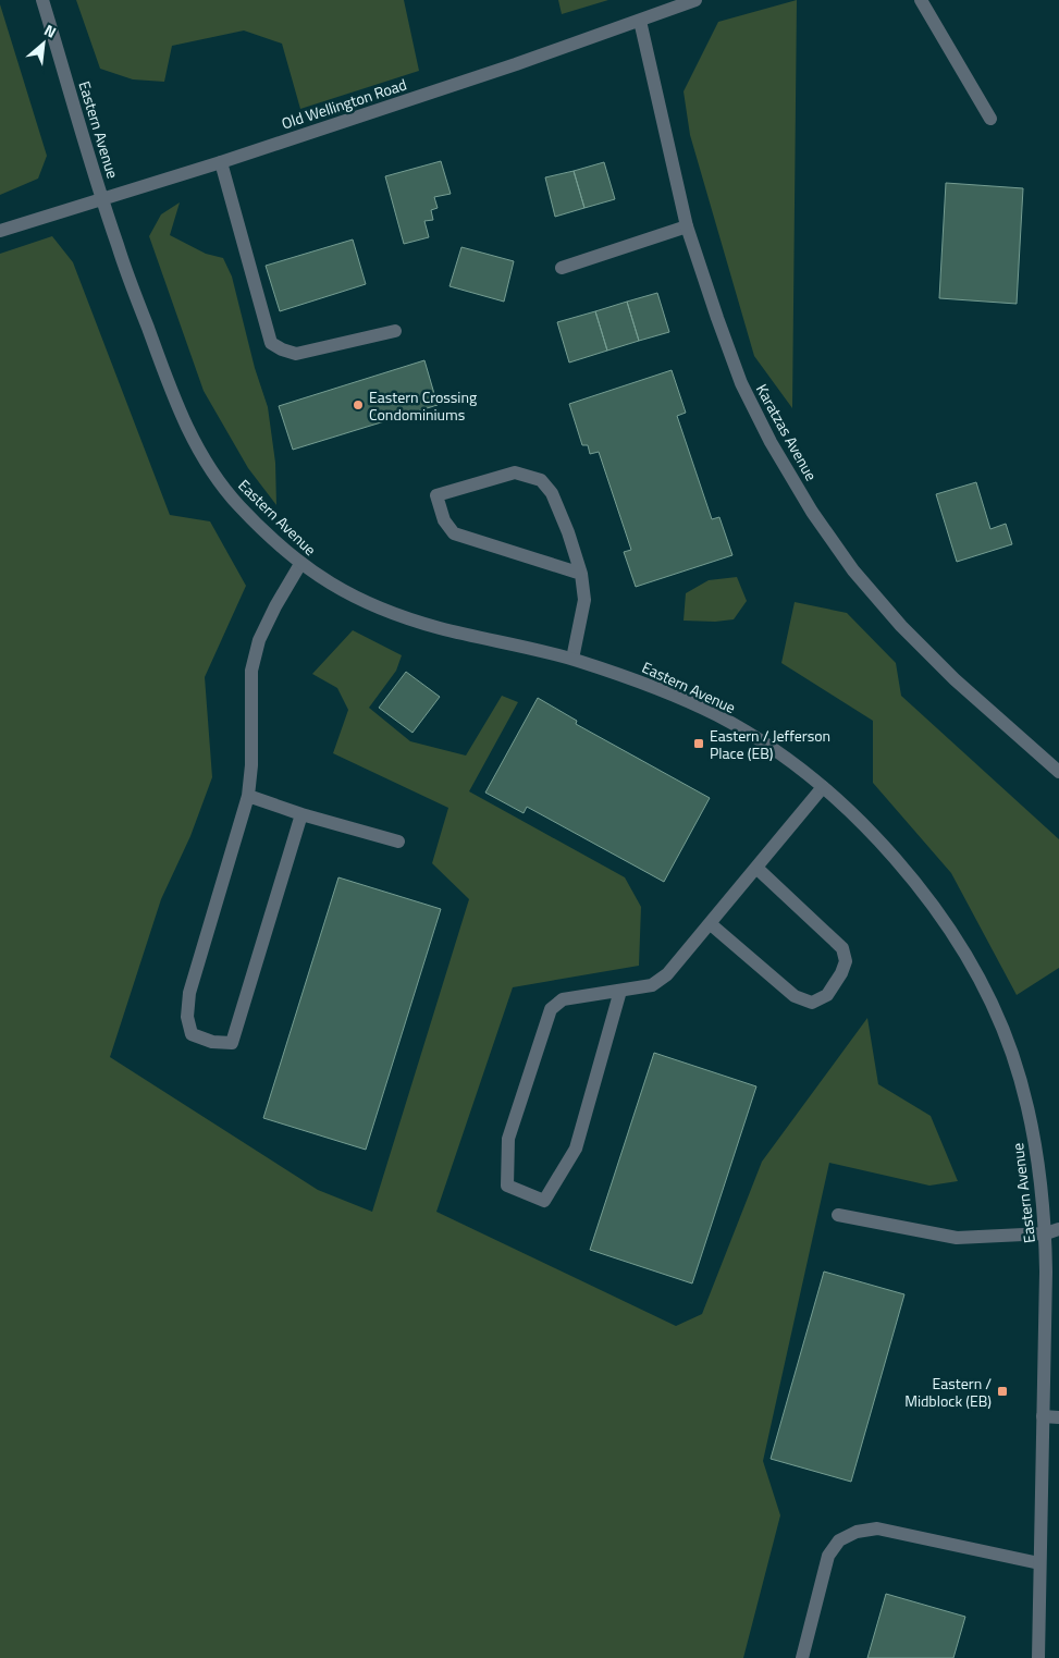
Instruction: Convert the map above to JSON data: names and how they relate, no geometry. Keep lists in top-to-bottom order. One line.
{"streets":{"street":["Old Wellington Road","Eastern Avenue","Karatzas Avenue"]},"crossings":[["Old Wellington Road","Eastern Avenue"],["Old Wellington Road","Karatzas Avenue"]],"places":{"other":["Eastern Crossing Condominiums"],"transit":["Eastern / Jefferson Place (EB)","Eastern / Midblock (EB)"]},"north":"top right"}
